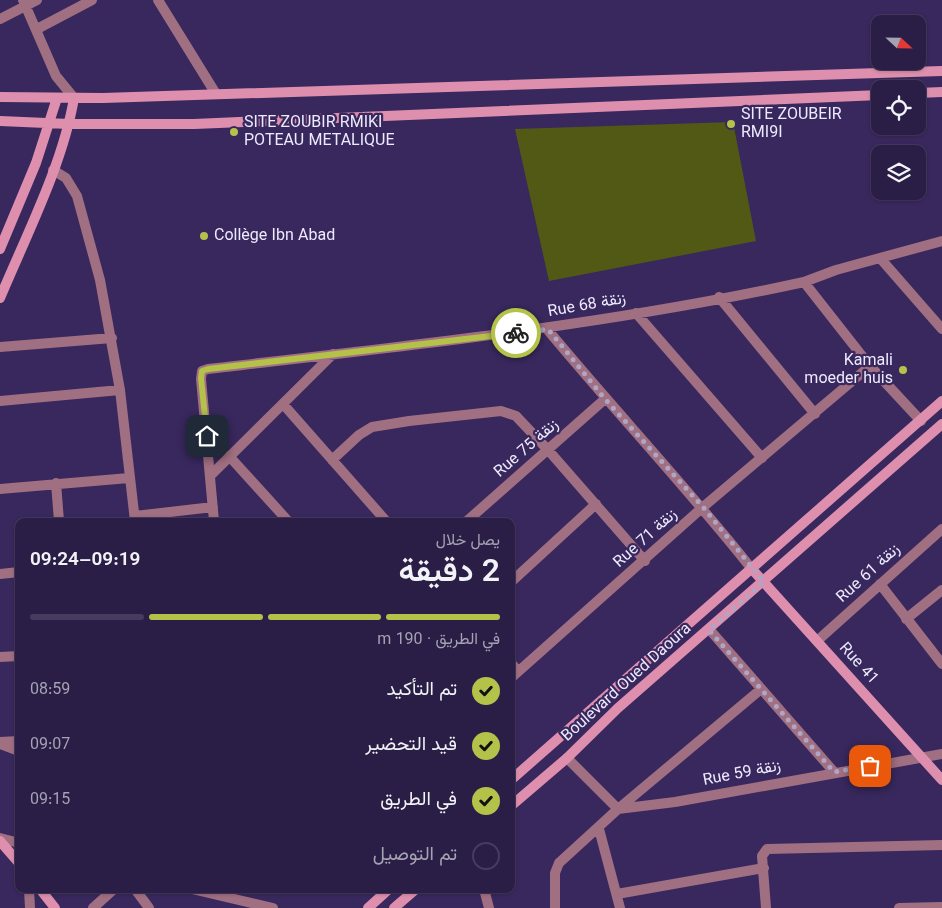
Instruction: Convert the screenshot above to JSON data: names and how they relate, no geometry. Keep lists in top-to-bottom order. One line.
{"streets":{"street":["Rue 68 زنقة","Rue 75 زنقة","Rue 71 زنقة","Rue 61 زنقة","Rue 41","Boulevard Oued Daoura","Rue 59 زنقة"]},"crossings":[["Rue 61 زنقة","Rue 41"],["Rue 41","Boulevard Oued Daoura"],["Rue 41","Rue 59 زنقة"]],"places":["SITE ZOUBEIR RMI9I","SITE ZOUBIR RMIKI POTEAU METALIQUE","Collège Ibn Abad","Kamali moeder huis"],"north":"right","page":{"heading":["2 دقيقة","يصل خلال","09:19–09:24"],"bar":"في الطريق · 190 m","list":[["تم التأكيد","08:59"],["قيد التحضير","09:07"],["في الطريق","09:15"],"تم التوصيل"]}}
